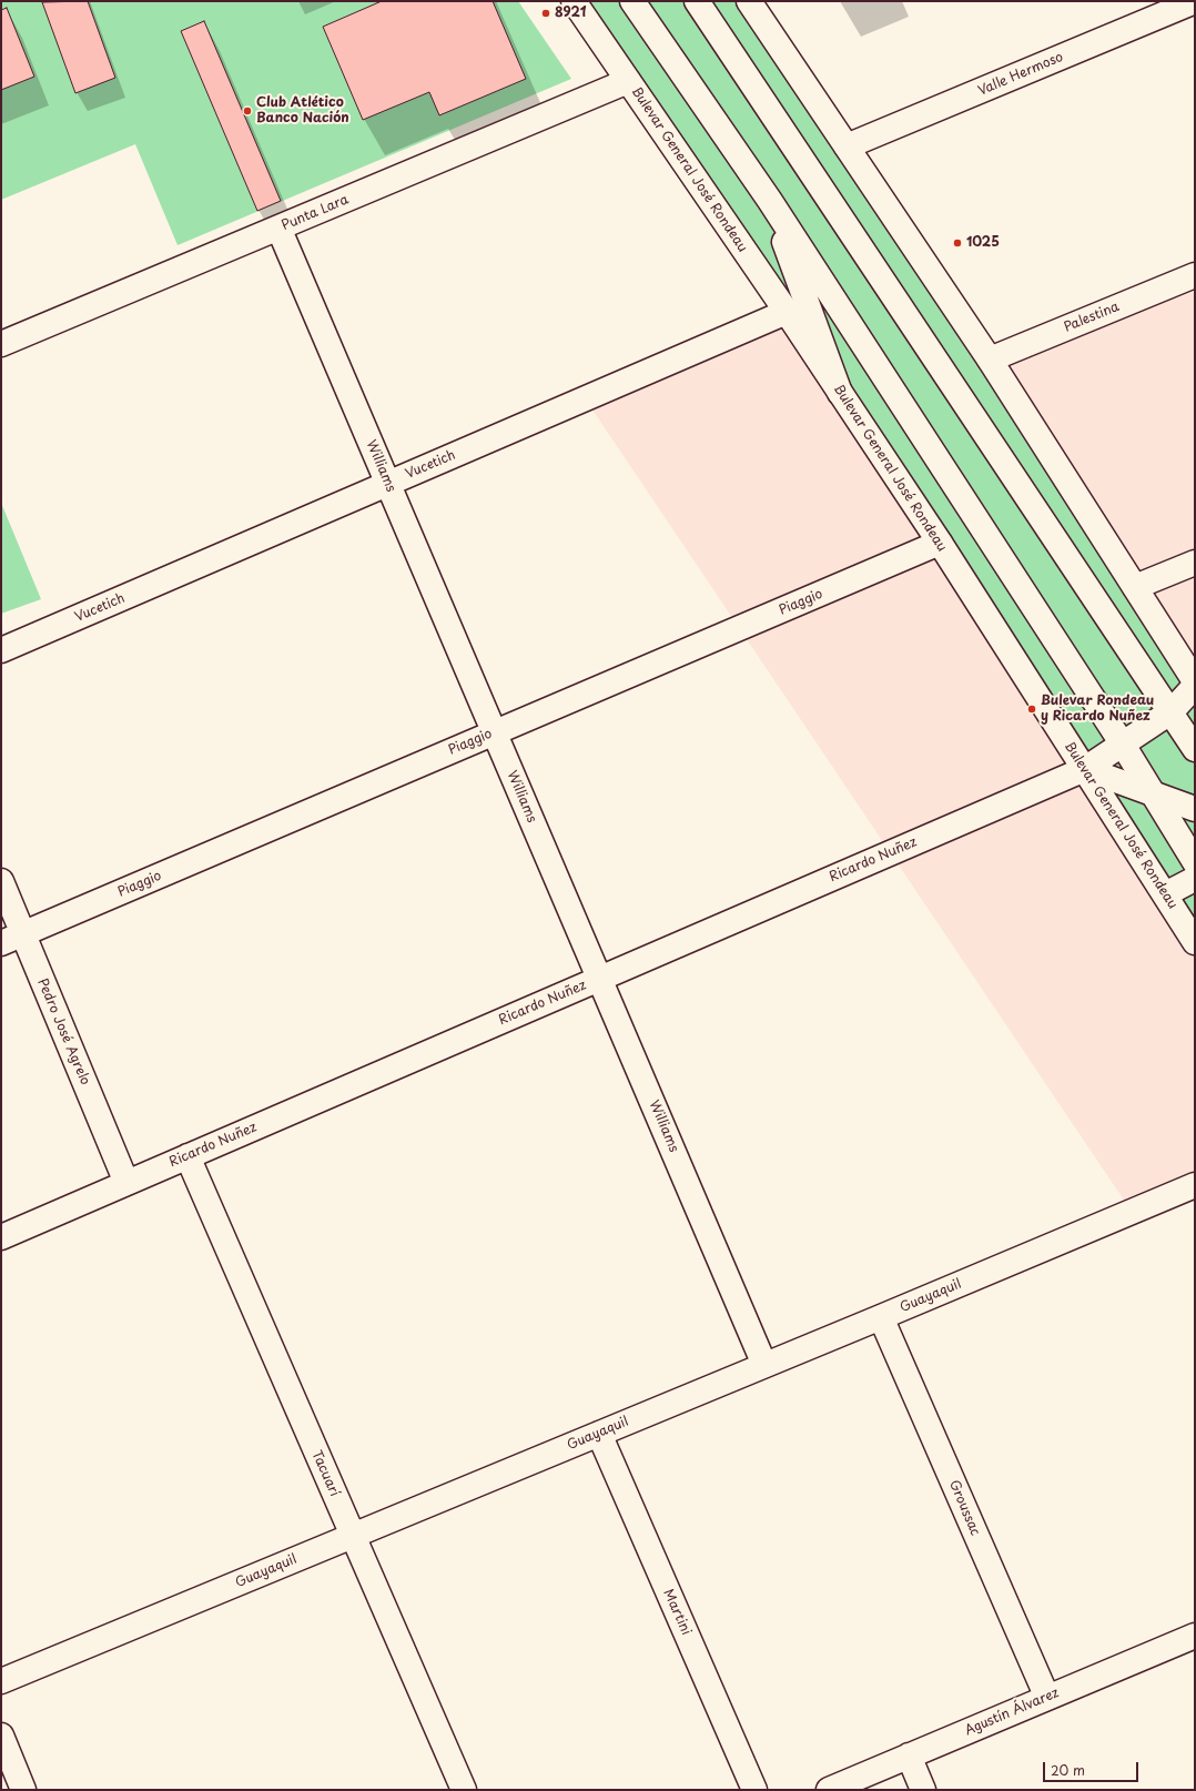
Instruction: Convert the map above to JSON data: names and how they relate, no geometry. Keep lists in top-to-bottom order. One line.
{"streets":{"street":["Valle Hermoso","Bulevar General José Rondeau","Punta Lara","Palestina","Vucetich","Williams","Piaggio","Ricardo Nuñez","Pedro José Agrelo","Guayaquil","Tacuarí","Groussac","Martini","Agustín Álvarez"]},"crossings":[["Bulevar General José Rondeau","Punta Lara"],["Bulevar General José Rondeau","Vucetich"],["Bulevar General José Rondeau","Piaggio"],["Bulevar General José Rondeau","Ricardo Nuñez"],["Punta Lara","Williams"],["Vucetich","Williams"],["Williams","Piaggio"],["Williams","Ricardo Nuñez"],["Williams","Guayaquil"],["Piaggio","Pedro José Agrelo"],["Ricardo Nuñez","Pedro José Agrelo"],["Ricardo Nuñez","Tacuarí"],["Guayaquil","Tacuarí"],["Guayaquil","Groussac"],["Guayaquil","Martini"],["Groussac","Agustín Álvarez"]],"places":["8921","Club Atlético Banco Nación","1025","Bulevar Rondeau y Ricardo Nuñez"],"scale_bar":"20 m"}
